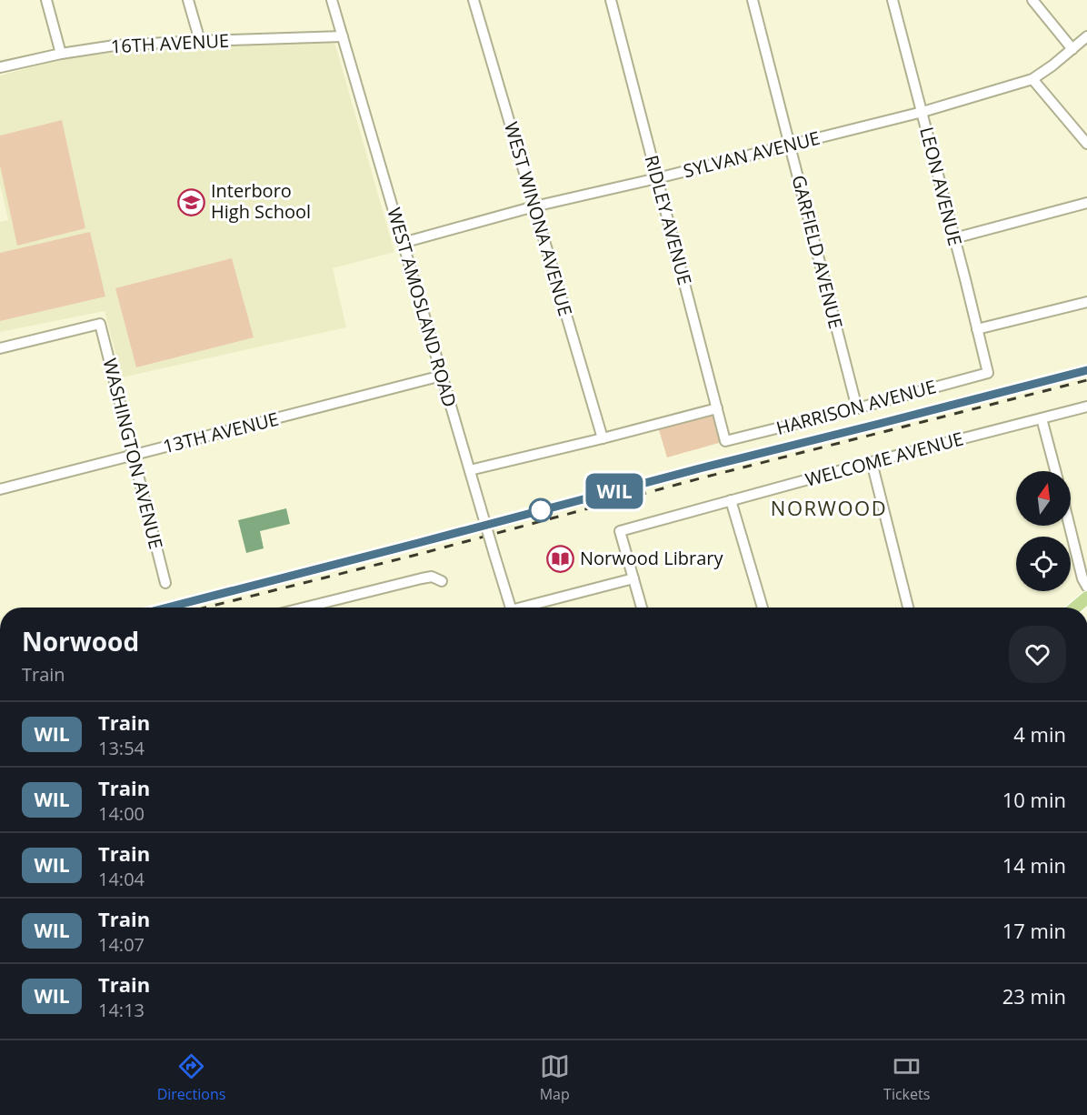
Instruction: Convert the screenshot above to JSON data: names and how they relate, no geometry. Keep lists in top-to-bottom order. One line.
{"streets":{"street":["16TH AVENUE","SYLVAN AVENUE","LEON AVENUE","WEST WINONA AVENUE","RIDLEY AVENUE","GARFIELD AVENUE","WEST AMOSLAND ROAD","HARRISON AVENUE","13TH AVENUE","WASHINGTON AVENUE","WELCOME AVENUE"]},"crossings":[["16TH AVENUE","WEST AMOSLAND ROAD"],["SYLVAN AVENUE","LEON AVENUE"],["SYLVAN AVENUE","WEST WINONA AVENUE"],["SYLVAN AVENUE","RIDLEY AVENUE"],["SYLVAN AVENUE","GARFIELD AVENUE"],["SYLVAN AVENUE","WEST AMOSLAND ROAD"],["LEON AVENUE","HARRISON AVENUE"],["RIDLEY AVENUE","HARRISON AVENUE"],["GARFIELD AVENUE","HARRISON AVENUE"],["WEST AMOSLAND ROAD","13TH AVENUE"],["13TH AVENUE","WASHINGTON AVENUE"]],"districts":["NORWOOD"],"places":{"school or university":["Interboro High School"],"library":["Norwood Library"]},"north":"top","page":{"on_map":"WIL","heading":["Norwood","Train"],"list":[{"mark":"WIL","name":"Train","note":"13:54","value":"4 min"},{"mark":"WIL","name":"Train","note":"14:00","value":"10 min"},{"mark":"WIL","name":"Train","note":"14:04","value":"14 min"},{"mark":"WIL","name":"Train","note":"14:07","value":"17 min"},{"mark":"WIL","name":"Train","note":"14:13","value":"23 min"}],"tabs":["Directions","Map","Tickets"]}}
